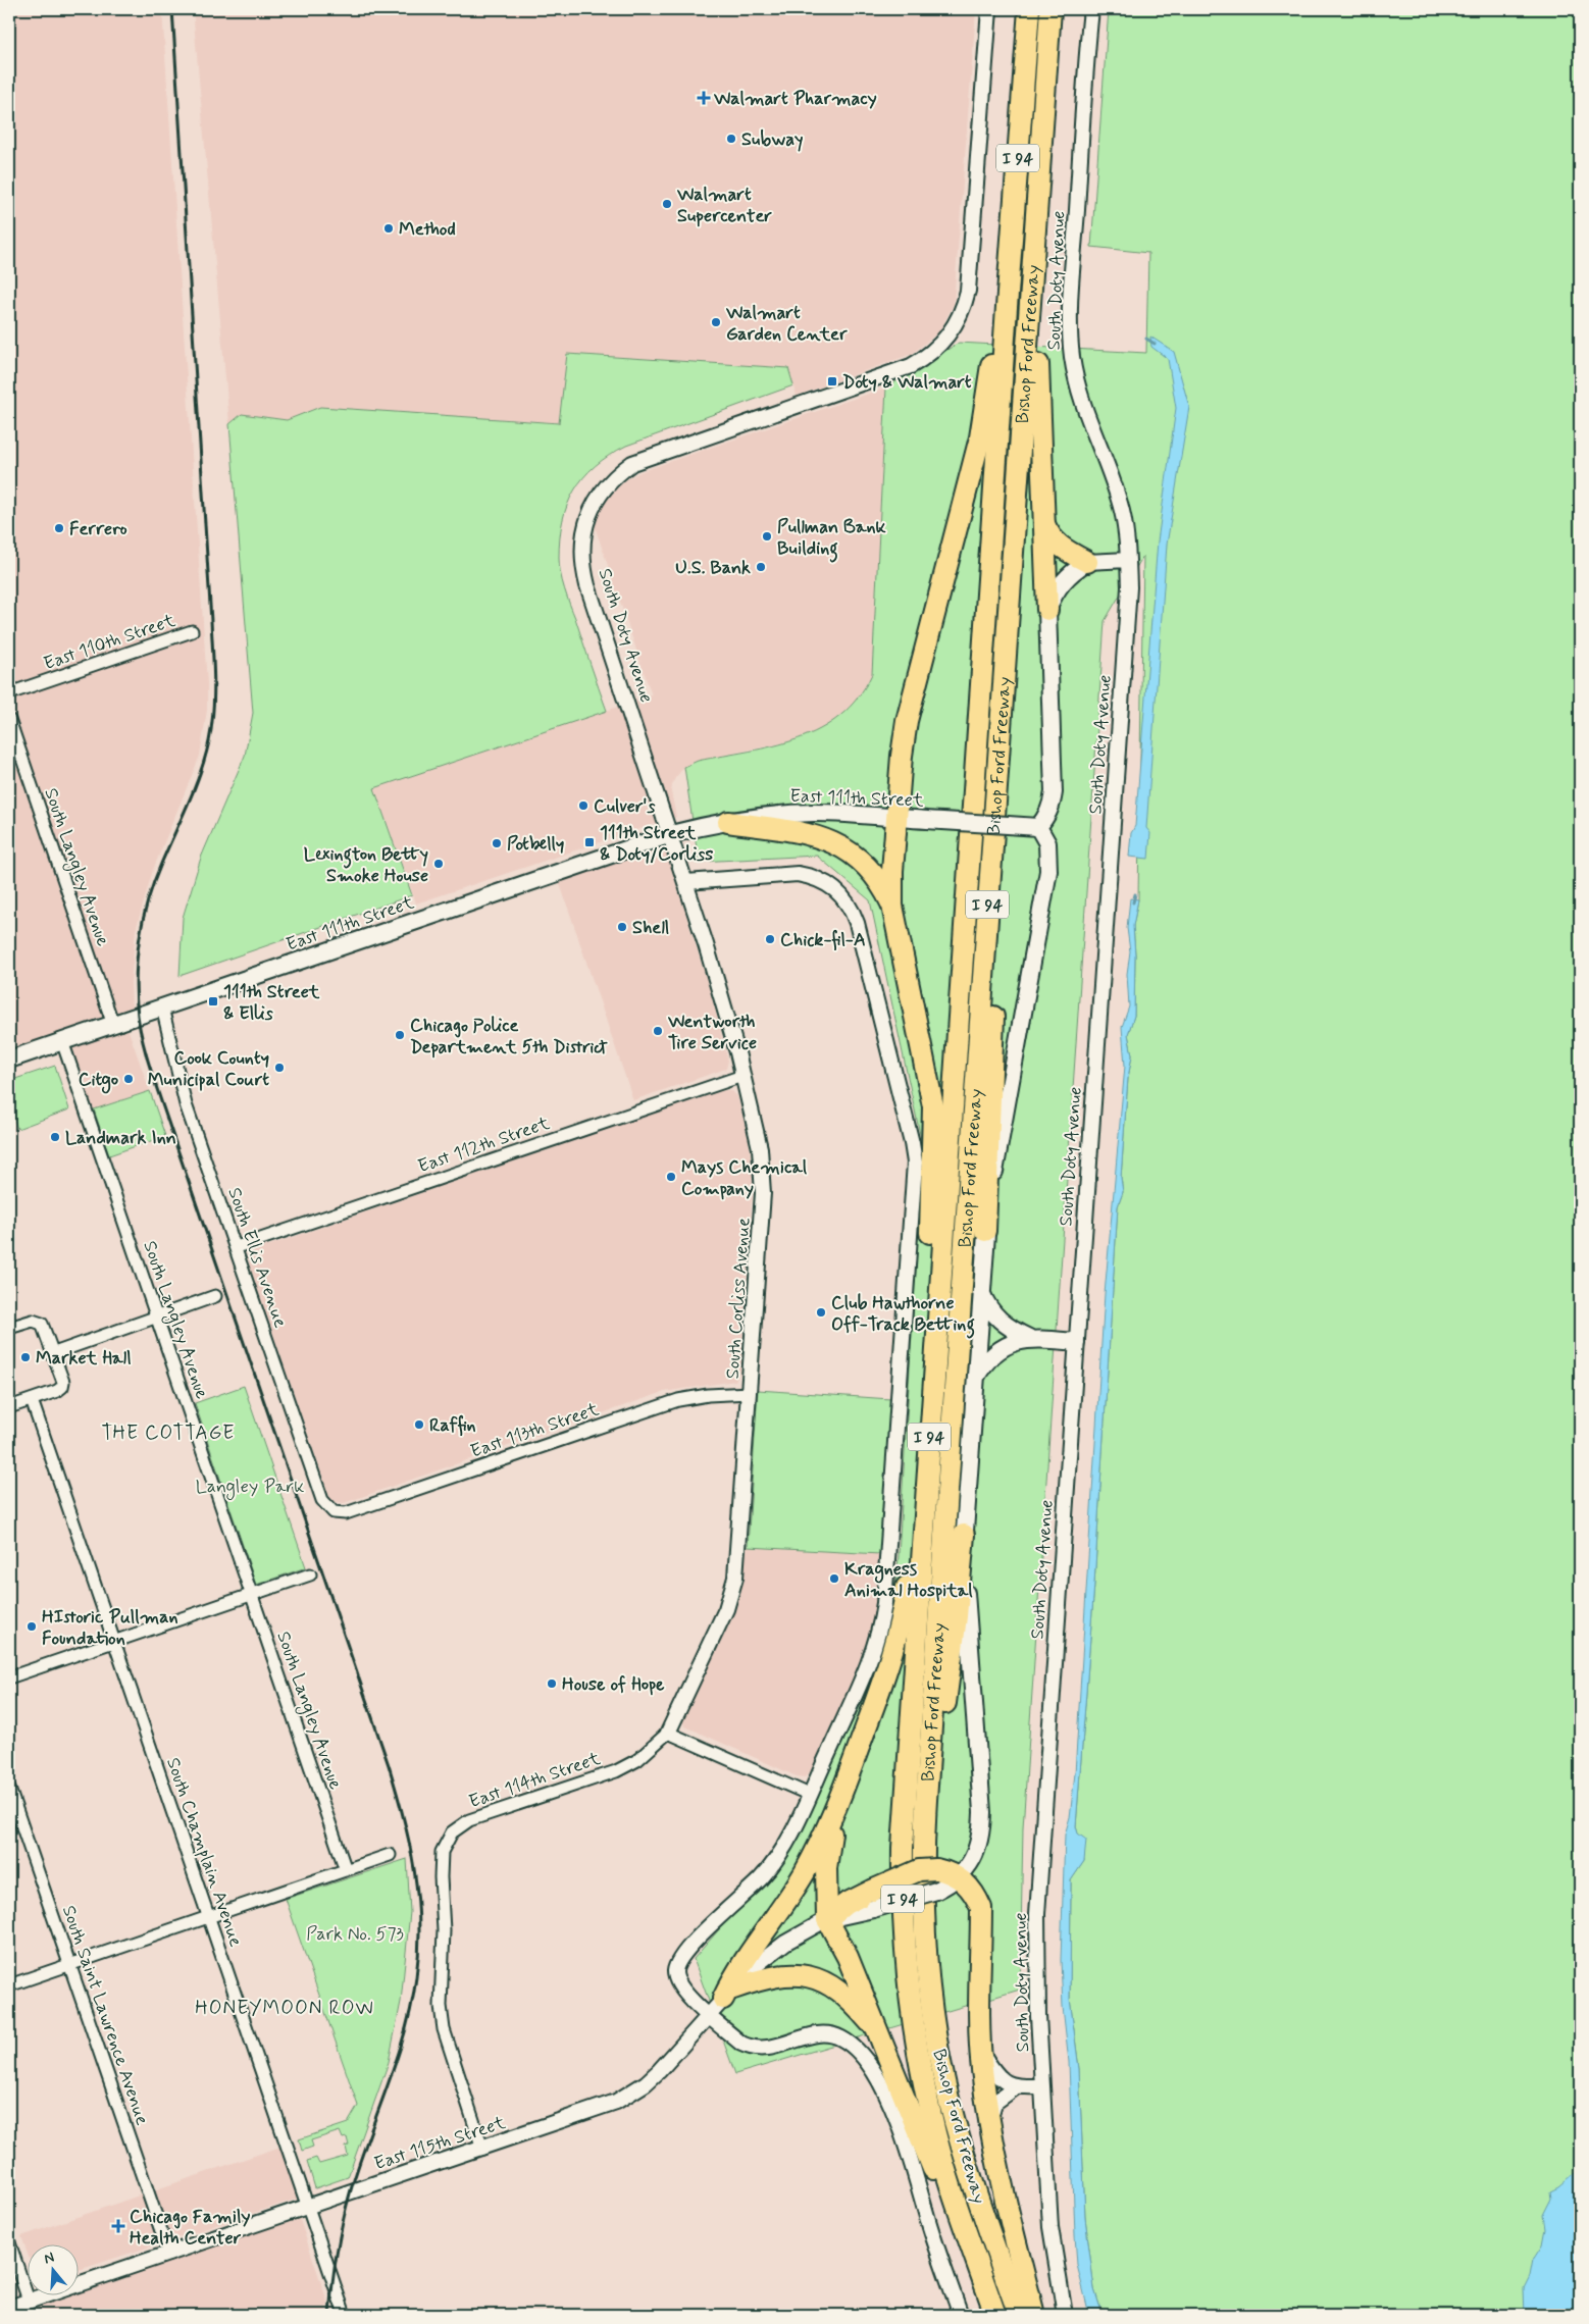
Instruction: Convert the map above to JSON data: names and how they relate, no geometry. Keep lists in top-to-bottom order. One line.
{"streets":{"highway":["I 94","Bishop Ford Freeway"],"main road":["East 111th Street"],"street":["South Doty Avenue","East 110th Street","South Langley Avenue","East 112th Street","South Ellis Avenue","South Corliss Avenue","East 113th Street","East 114th Street","South Champlain Avenue","South Saint Lawrence Avenue","East 115th Street"]},"crossings":[["South Doty Avenue","East 111th Street"],["South Doty Avenue","South Corliss Avenue"],["East 111th Street","South Langley Avenue"],["East 111th Street","South Ellis Avenue"],["East 111th Street","South Corliss Avenue"],["East 112th Street","South Ellis Avenue"],["East 112th Street","South Corliss Avenue"],["South Ellis Avenue","East 113th Street"],["South Corliss Avenue","East 113th Street"],["South Corliss Avenue","East 114th Street"],["East 114th Street","East 115th Street"],["South Champlain Avenue","East 115th Street"],["South Saint Lawrence Avenue","East 115th Street"]],"districts":["THE COTTAGE","HONEYMOON ROW"],"parks":["Langley Park","Park No. 573"],"places":{"health":["Walmart Pharmacy","Chicago Family Health Center"],"other":["Subway","Walmart Supercenter","Method","Walmart Garden Center","Ferrero","Pullman Bank Building","U.S. Bank","Culver's","Potbelly","Lexington Betty Smoke House","Shell","Chick-fil-A","Wentworth Tire Service","Chicago Police Department 5th District","Cook County Municipal Court","Citgo","Landmark Inn","Mays Chemical Company","Club Hawthorne Off-Track Betting","Market Hall","Raffin","Kragness Animal Hospital","HIstoric Pullman Foundation","House of Hope"],"transit":["Doty & Walmart","111th Street & Doty/Corliss","111th Street & Ellis"]},"north":"top"}
